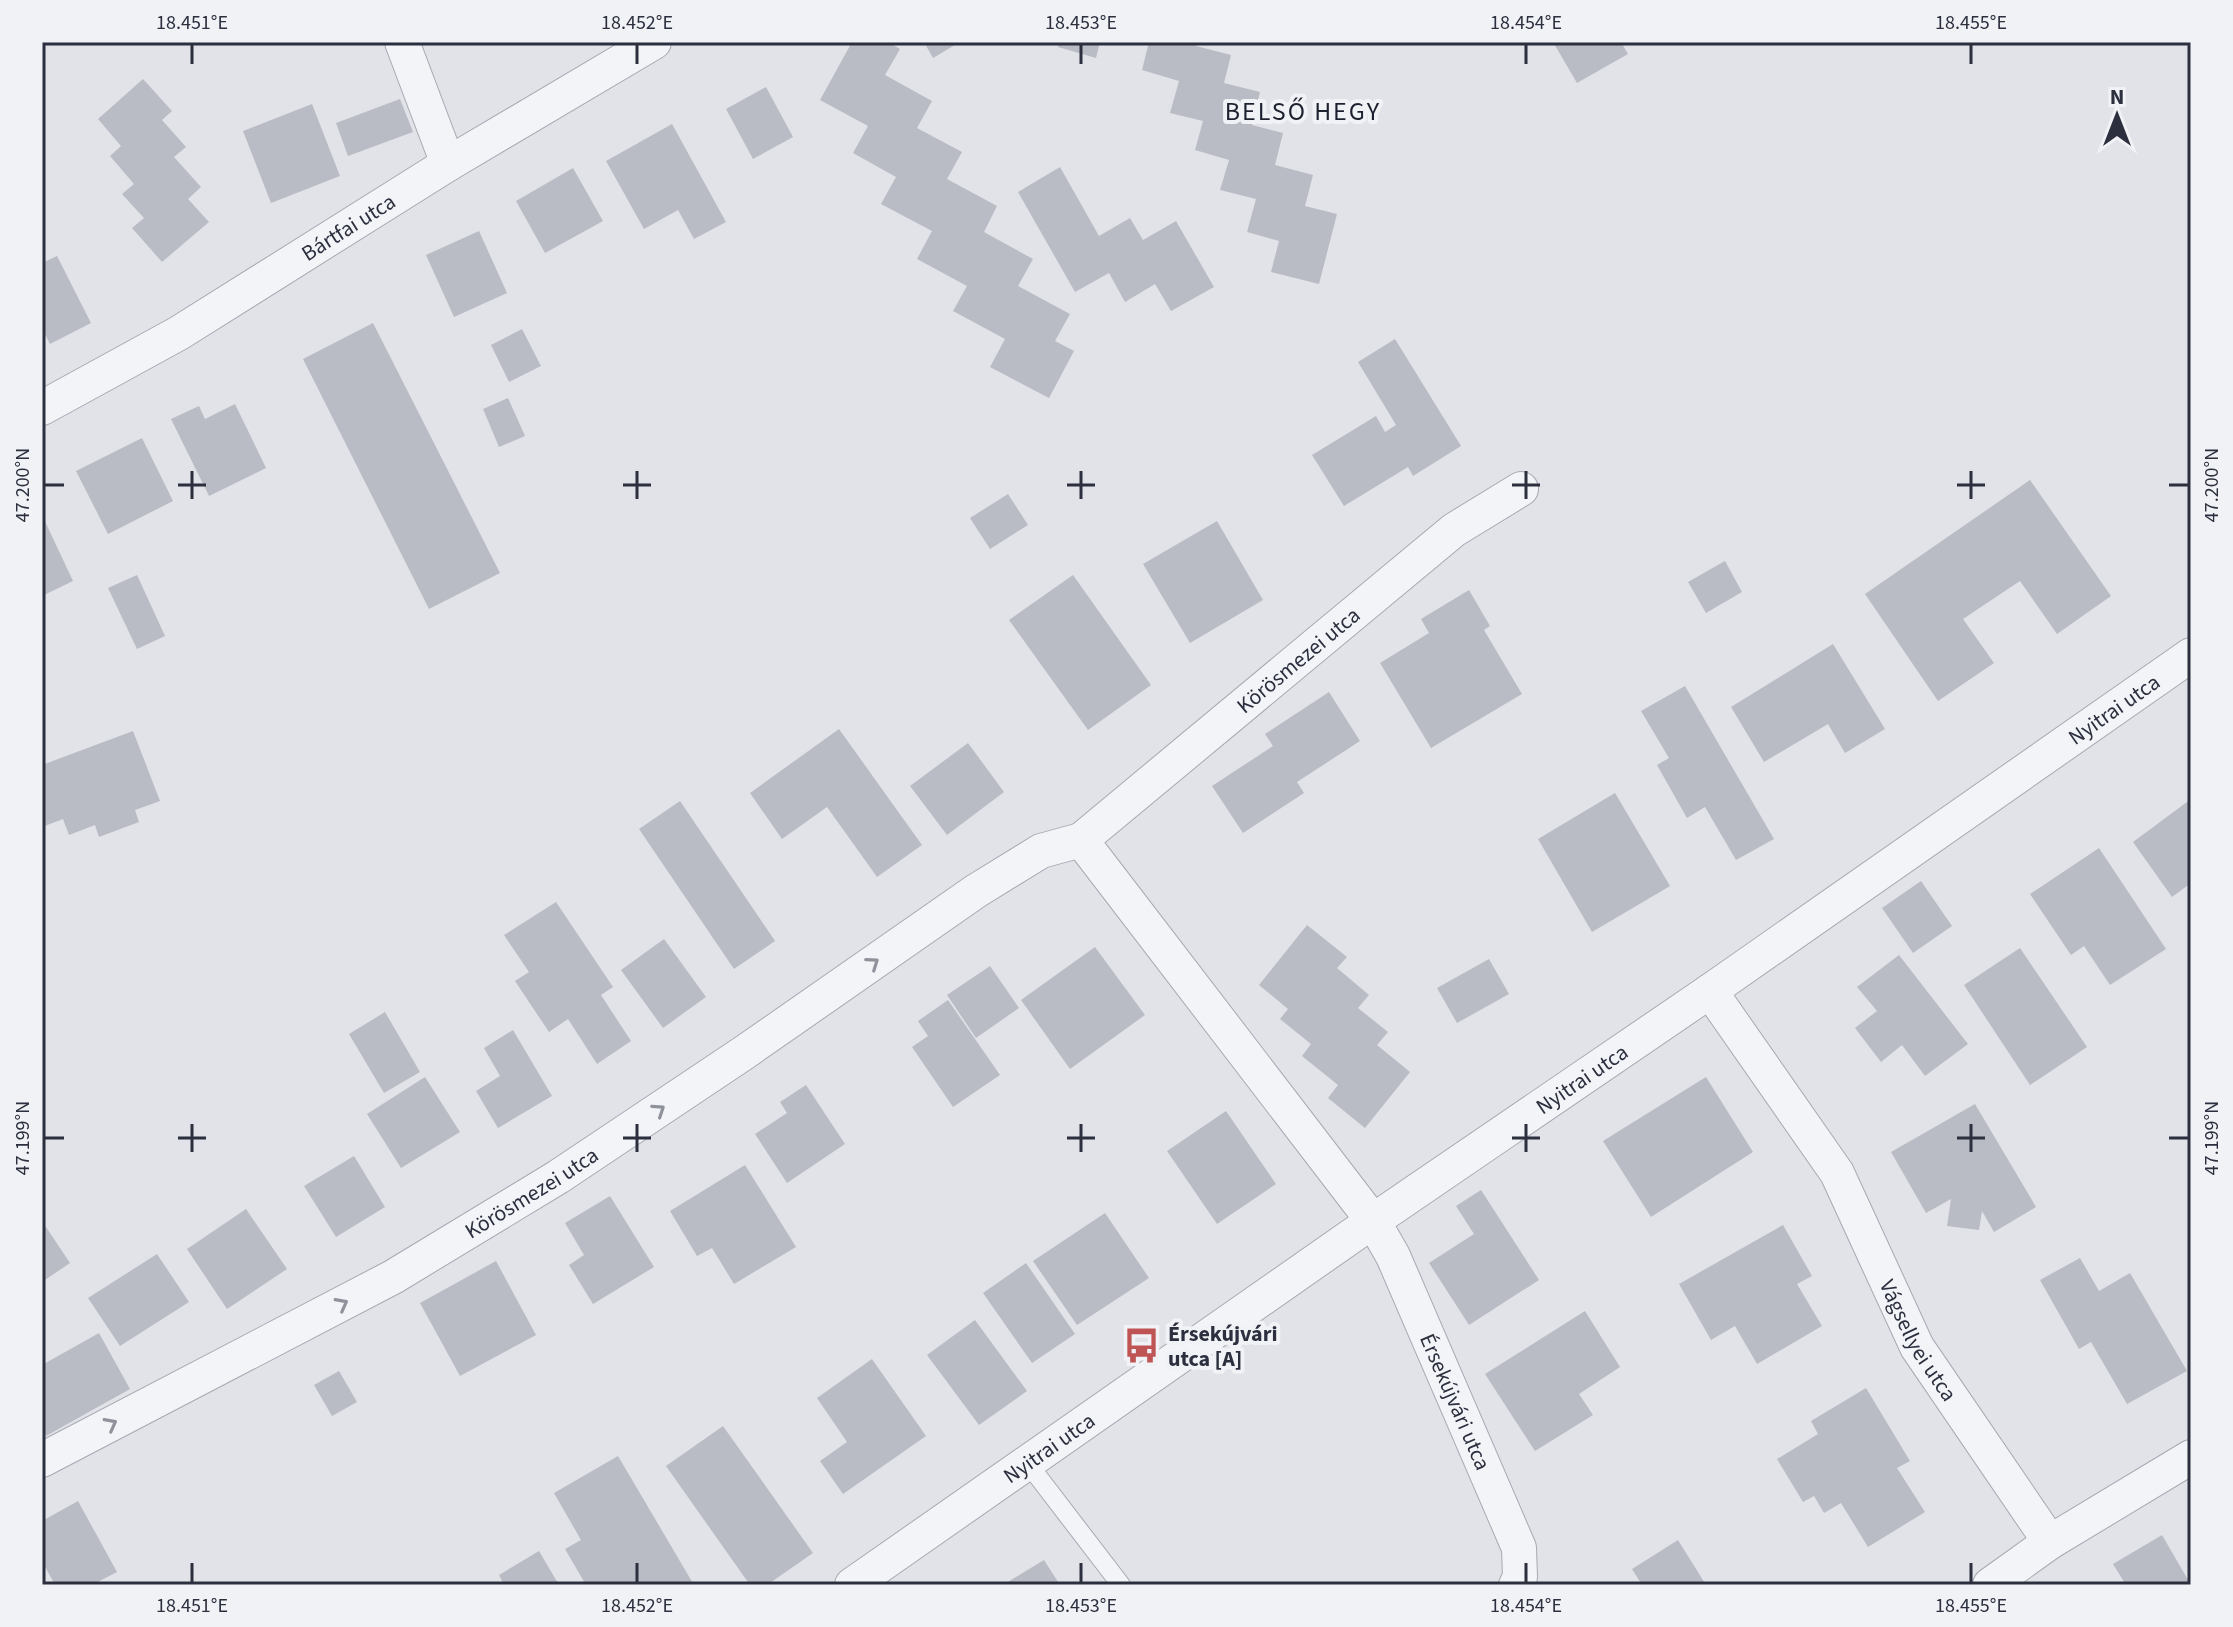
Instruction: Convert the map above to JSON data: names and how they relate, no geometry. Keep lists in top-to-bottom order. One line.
{"streets":{"street":["Bártfai utca","Körösmezei utca","Nyitrai utca","Vágsellyei utca","Érsekújvári utca"]},"crossings":[["Nyitrai utca","Vágsellyei utca"],["Nyitrai utca","Érsekújvári utca"]],"one_way":["Körösmezei utca"],"districts":["BELSŐ HEGY"],"places":{"bus stop":["Érsekújvári utca [A]"]},"north":"top","coordinates":["18.451°E","18.452°E","18.453°E","18.454°E","18.455°E","47.200°N","47.199°N"]}
